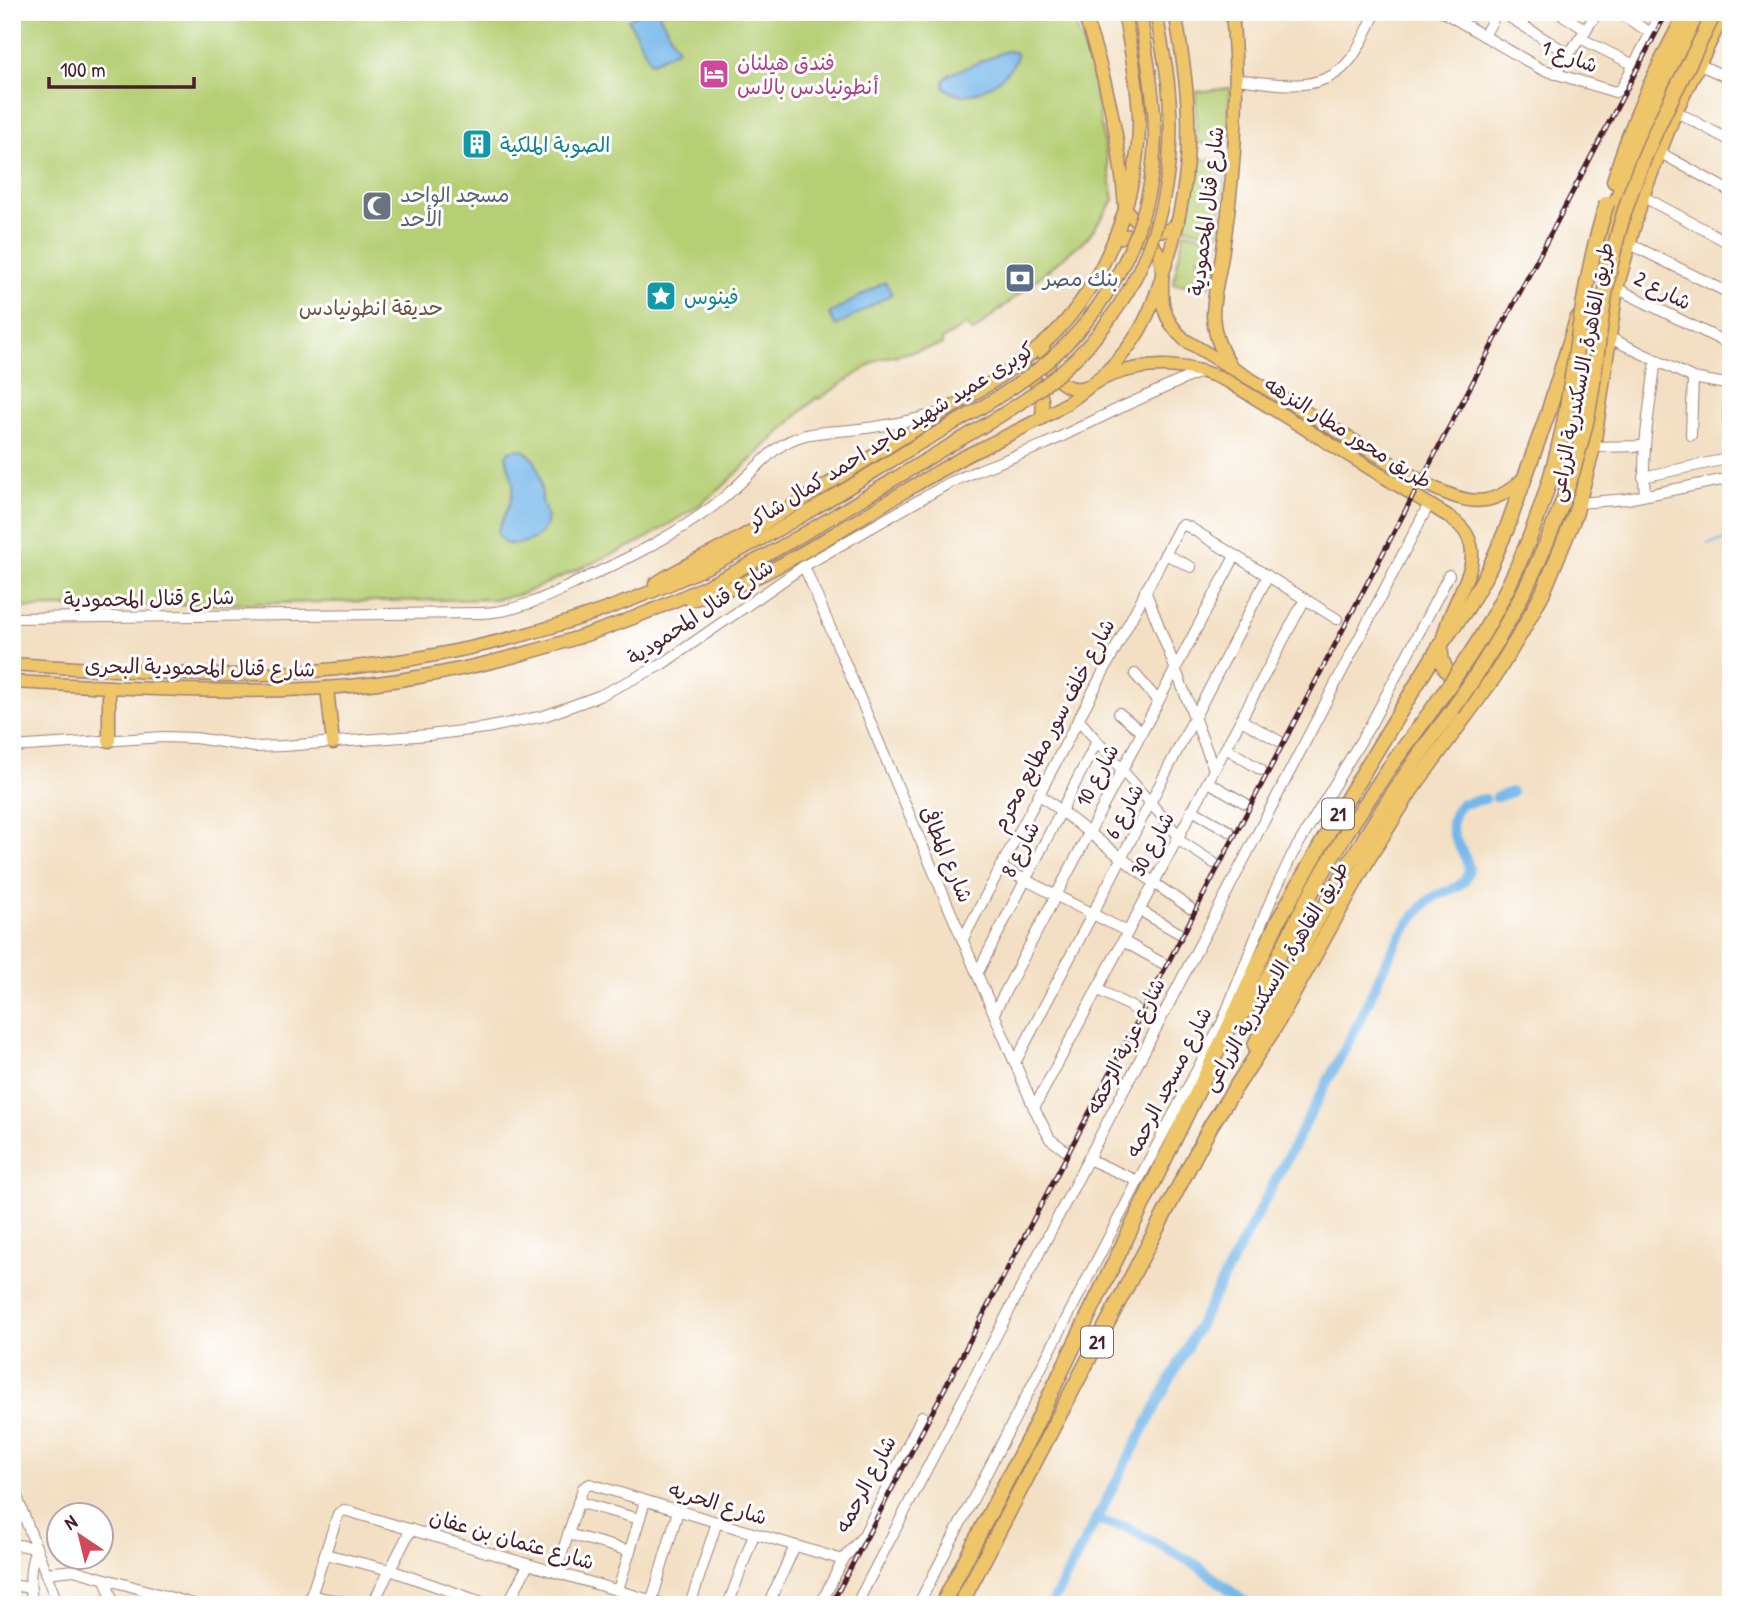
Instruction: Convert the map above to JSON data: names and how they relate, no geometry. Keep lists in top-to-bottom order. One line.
{"streets":{"highway":["طريق القاهرة, الاسكندرية الزراعى","21"],"main road":["شارع قنال المحمودية","طريق محور مطار النزهه","كوبرى عميد شهيد ماجد احمد كمال شاكر","شارع قنال المحمودية البحرى"],"street":["شارع 1","شارع 2","شارع خلف سور مطابع محرم","شارع 10","شارع 6","شارع 30","شارع 8","شارع المطافى","شارع عزبة الرحمه","شارع مسجد الرحمه","شارع الرحمه","شارع الحريه","شارع عثمان بن عفان"]},"crossings":[["شارع قنال المحمودية","طريق محور مطار النزهه"],["شارع قنال المحمودية","شارع المطافى"],["شارع 2","طريق القاهرة, الاسكندرية الزراعى"],["طريق القاهرة, الاسكندرية الزراعى","طريق محور مطار النزهه"],["طريق محور مطار النزهه","شارع عزبة الرحمه"],["كوبرى عميد شهيد ماجد احمد كمال شاكر","شارع قنال المحمودية البحرى"],["شارع خلف سور مطابع محرم","شارع 10"],["شارع خلف سور مطابع محرم","شارع المطافى"],["شارع 10","شارع المطافى"],["شارع 6","شارع المطافى"],["شارع 30","شارع المطافى"],["شارع 8","شارع المطافى"],["شارع الرحمه","شارع الحريه"]],"parks":["حديقة انطونيادس"],"places":{"hotel":["فندق هيلنان أنطونيادس بالاس"],"building":["الصوبة الملكية"],"mosque":["مسجد الواحد الأحد"],"bank":["بنك مصر"],"place":["فينوس"]},"scale_bar":"100 m","north":"top left"}
